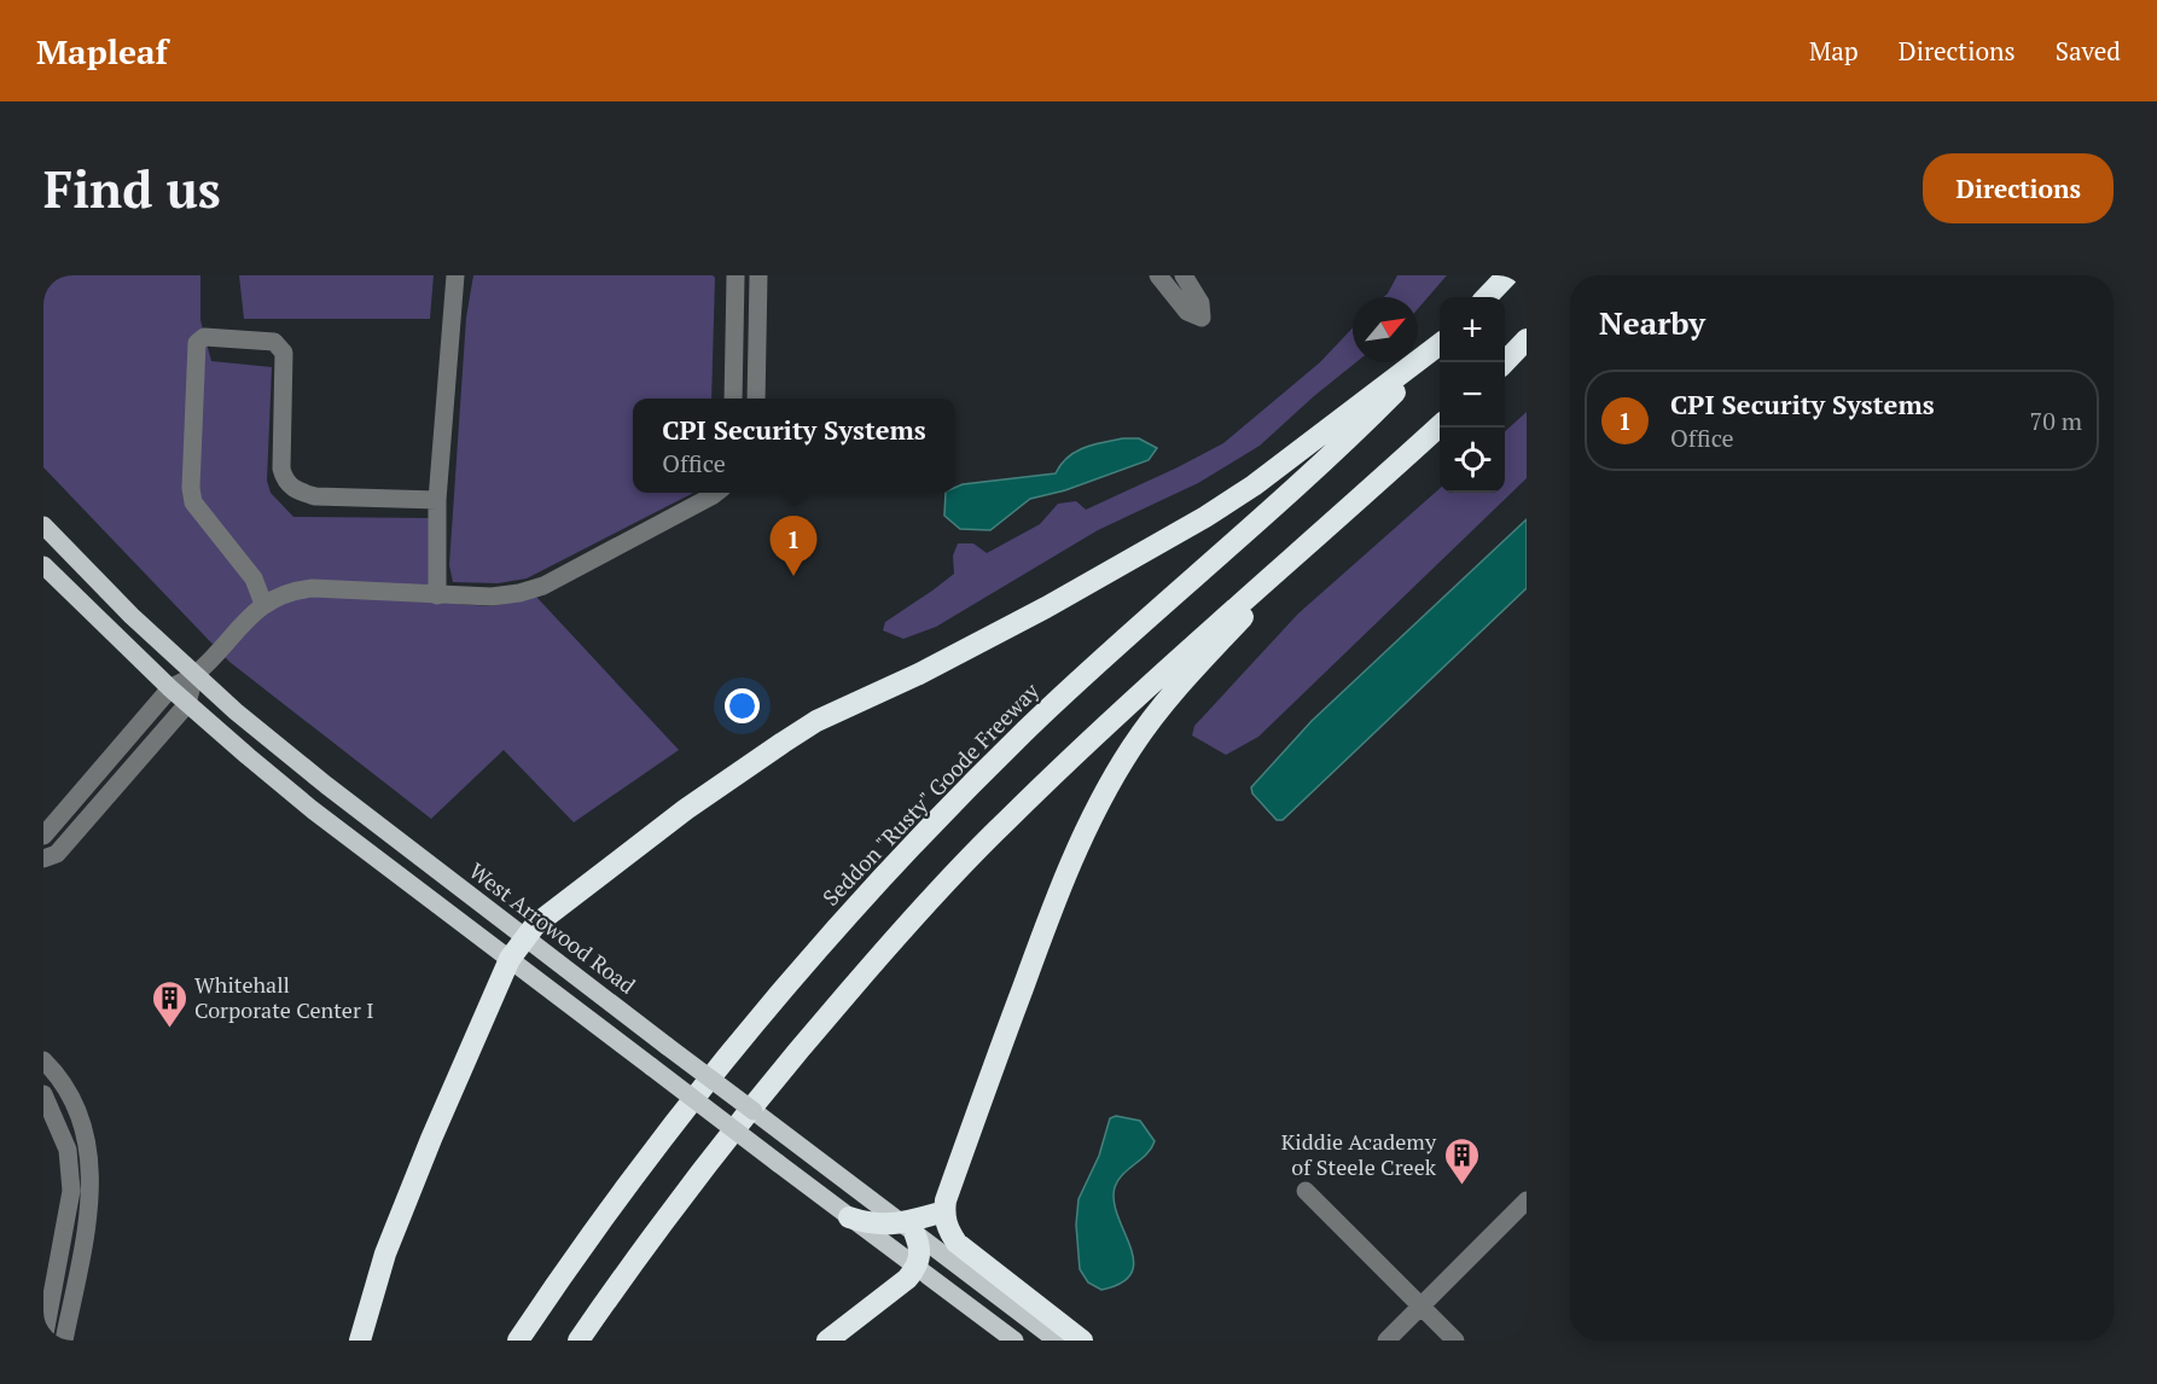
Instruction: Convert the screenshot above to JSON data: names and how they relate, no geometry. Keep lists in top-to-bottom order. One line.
{"streets":{"highway":["Seddon \"Rusty\" Goode Freeway"],"main road":["West Arrowood Road"]},"places":{"building":["Whitehall Corporate Center I","Kiddie Academy of Steele Creek"]},"north":"top right","page":{"header":"Mapleaf","nav":["Map","Directions","Saved"],"buttons":"Directions","title":"Find us","heading":"Nearby","map_buttons":["+","−"],"list":[{"mark":"1","name":"CPI Security Systems","note":"Office","value":"70 m"}],"popup":["CPI Security Systems","Office"],"pins":"1"}}
